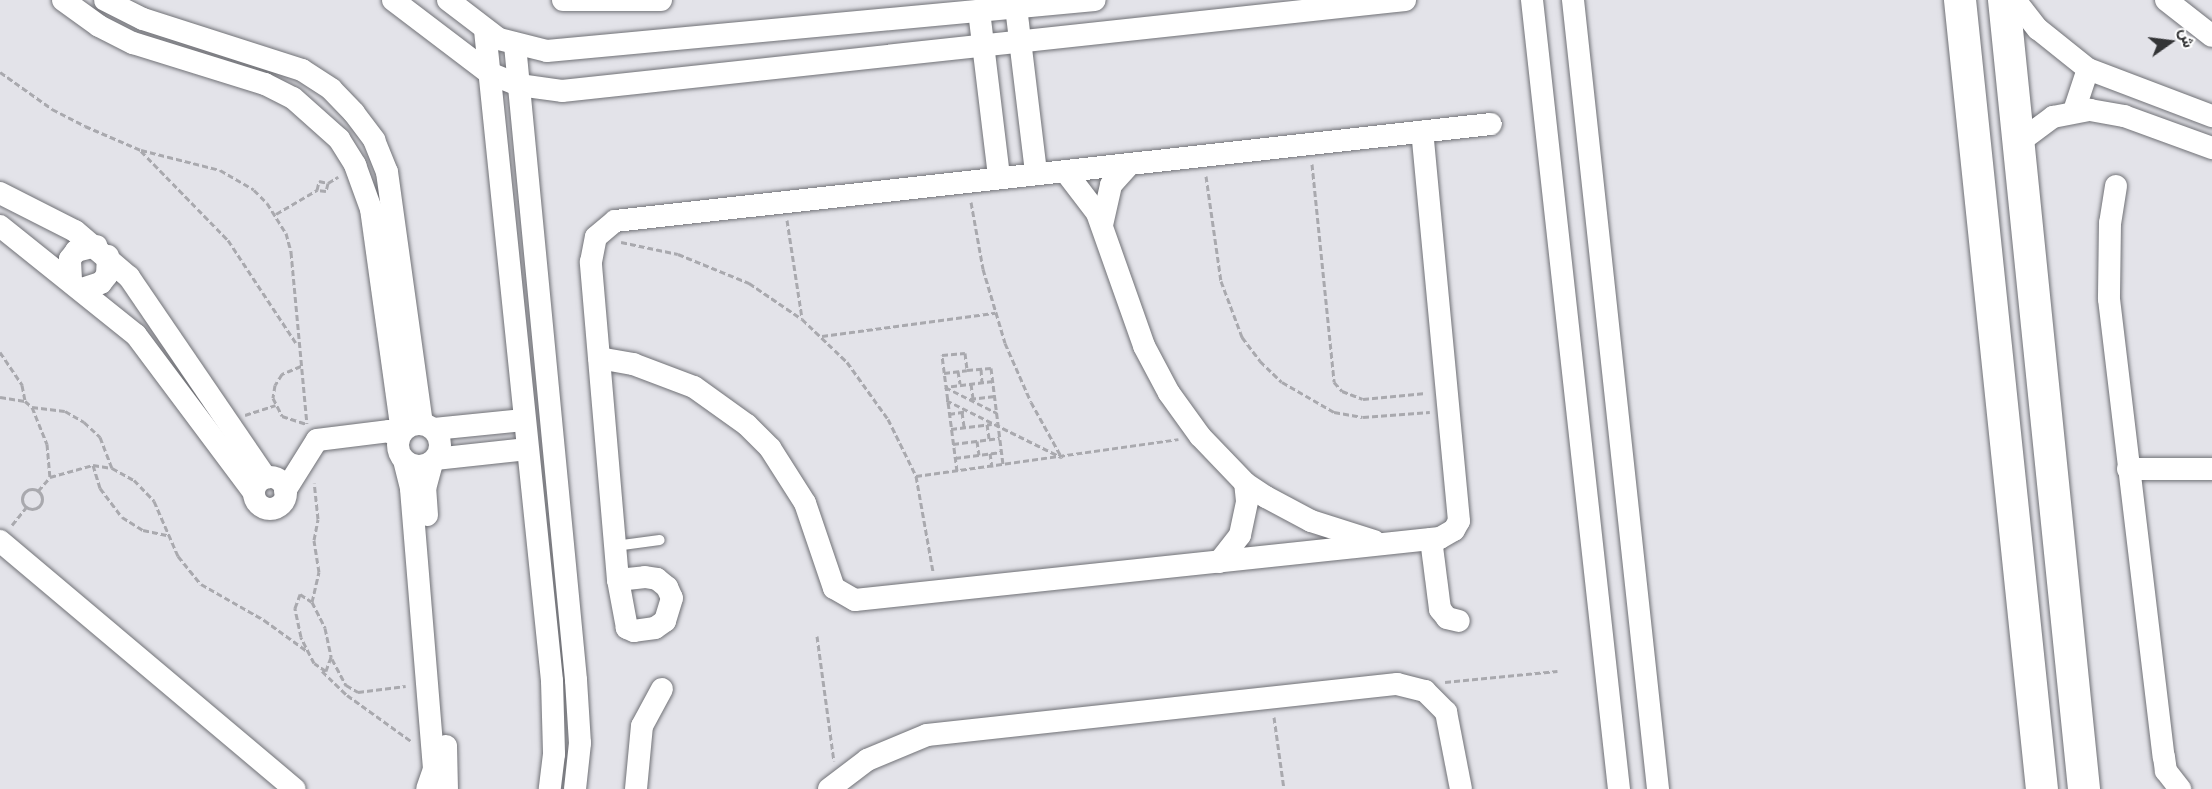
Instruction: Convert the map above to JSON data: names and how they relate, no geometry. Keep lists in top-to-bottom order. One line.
{"north":"right"}
